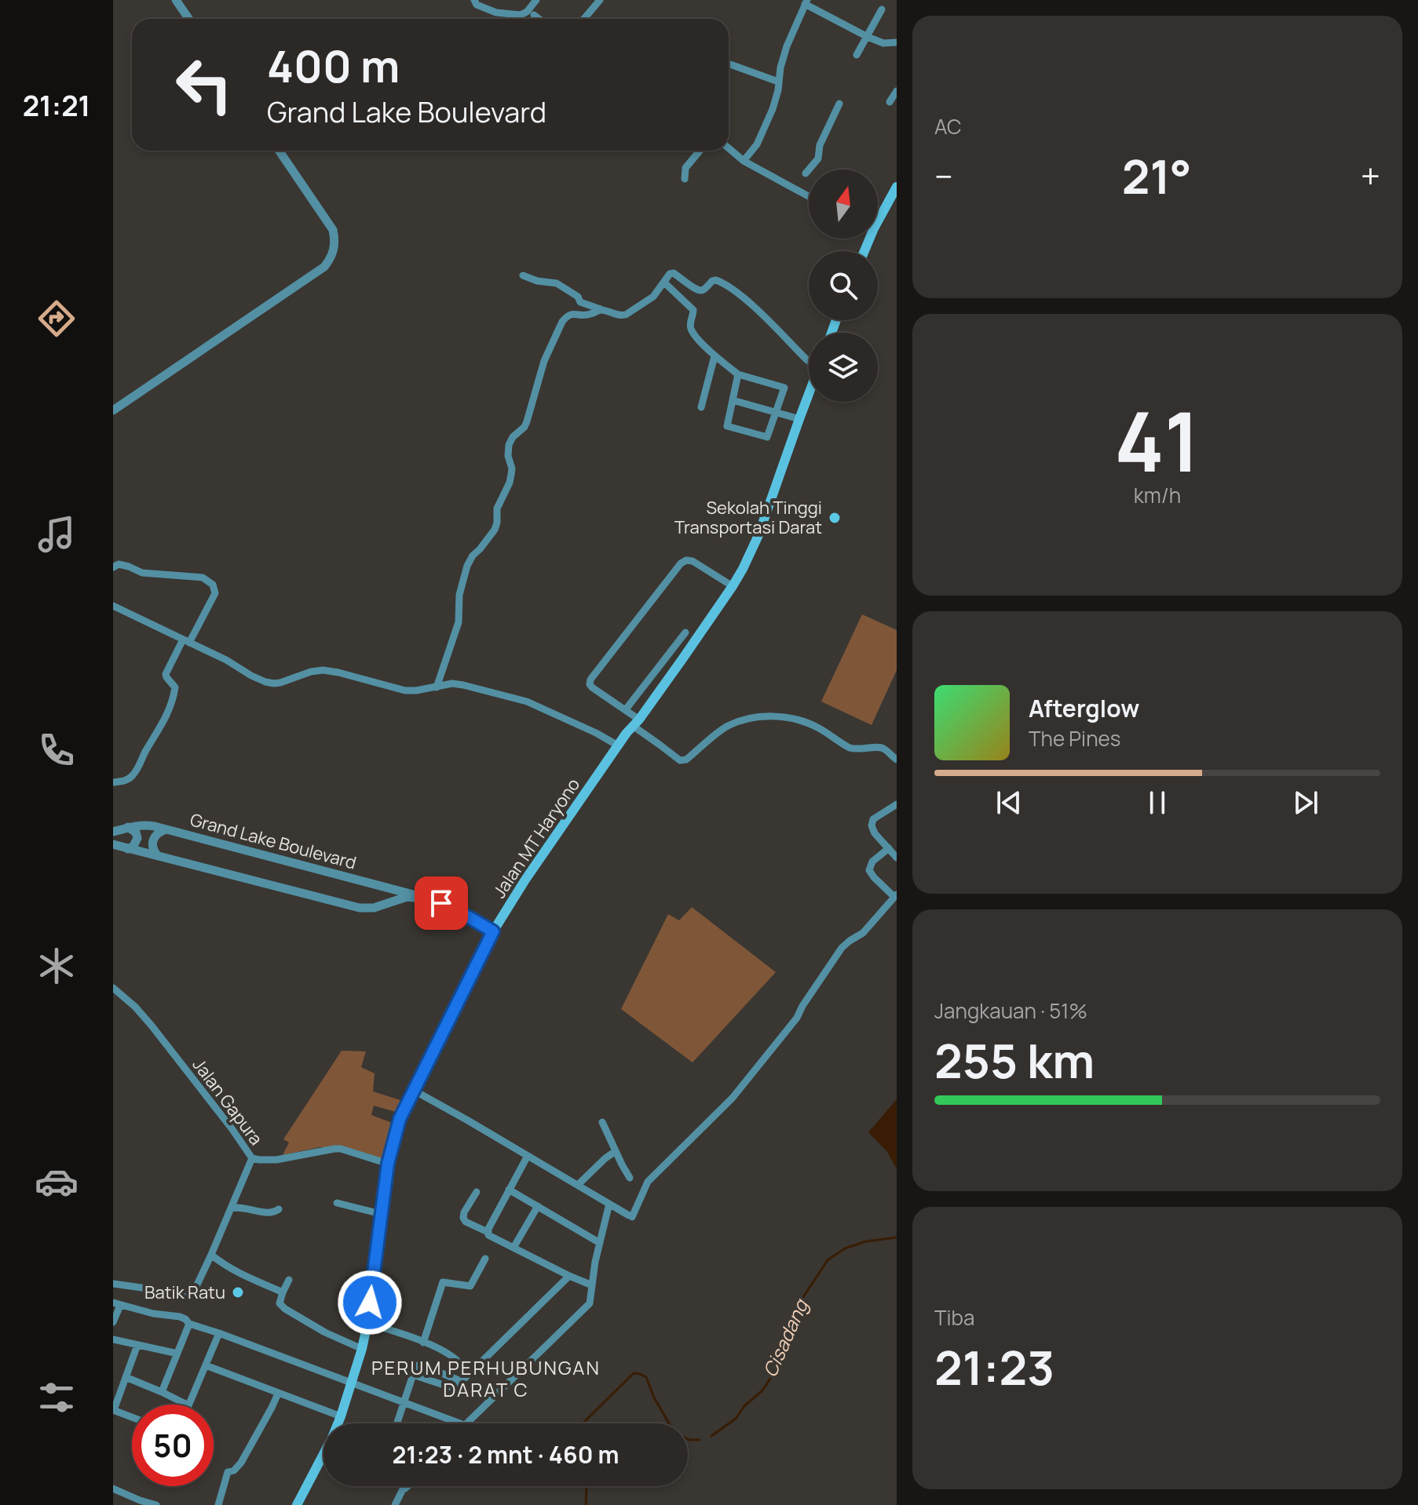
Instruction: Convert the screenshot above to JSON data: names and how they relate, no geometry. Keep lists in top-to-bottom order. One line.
{"streets":{"main road":["Jalan MT Haryono"],"street":["Grand Lake Boulevard","Jalan Gapura"]},"crossings":[["Jalan MT Haryono","Grand Lake Boulevard"],["Jalan MT Haryono","Jalan Gapura"]],"districts":["PERUM PERHUBUNGAN DARAT C"],"water":["Cisadang"],"places":["Sekolah Tinggi Transportasi Darat","Batik Ratu"],"north":"top","page":{"tabs":"21:21","tile":["AC",["41","km/h"],["Jangkauan · 51%","255 km"],["Tiba","21:23"]],"turn":["400 m","Grand Lake Boulevard"],"heat":["−","21°","+"],"song":["Afterglow","The Pines"],"limit":"50","trip":"21:23 · 2 mnt · 460 m"}}
